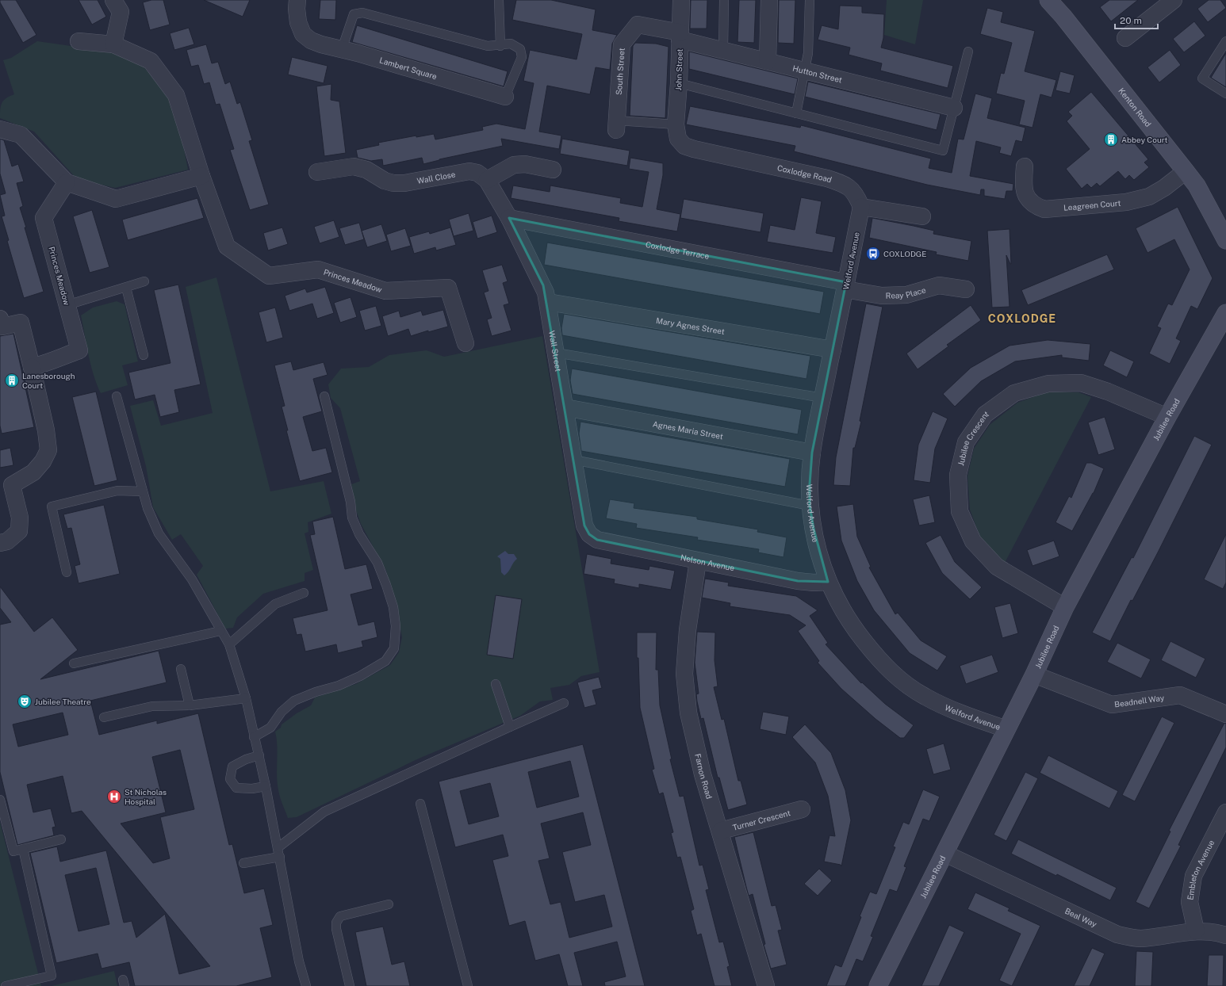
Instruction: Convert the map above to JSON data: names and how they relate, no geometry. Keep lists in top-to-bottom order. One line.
{"streets":{"street":["Lambert Square","John Street","South Street","Hutton Street","Kenton Road","Coxlodge Road","Wall Close","Leagreen Court","Coxlodge Terrace","Welford Avenue","Princes Meadow","Reay Place","Mary Agnes Street","Wall Street","Jubilee Road","Agnes Maria Street","Jubilee Crescent","Nelson Avenue","Beadnell Way","Farnon Road","Turner Crescent","Embleton Avenue","Beal Way"]},"crossings":[["John Street","South Street"],["John Street","Hutton Street"],["John Street","Coxlodge Road"],["South Street","Hutton Street"],["Kenton Road","Leagreen Court"],["Coxlodge Road","Welford Avenue"],["Wall Close","Wall Street"],["Coxlodge Terrace","Welford Avenue"],["Coxlodge Terrace","Reay Place"],["Coxlodge Terrace","Wall Street"],["Welford Avenue","Reay Place"],["Welford Avenue","Mary Agnes Street"],["Welford Avenue","Jubilee Road"],["Welford Avenue","Agnes Maria Street"],["Welford Avenue","Nelson Avenue"],["Mary Agnes Street","Wall Street"],["Wall Street","Agnes Maria Street"],["Wall Street","Nelson Avenue"],["Jubilee Road","Jubilee Crescent"],["Jubilee Road","Beadnell Way"],["Jubilee Road","Beal Way"],["Nelson Avenue","Farnon Road"],["Farnon Road","Turner Crescent"],["Embleton Avenue","Beal Way"]],"districts":["COXLODGE"],"places":{"building":["Abbey Court","Lanesborough Court"],"bus stop":["COXLODGE"],"theatre":["Jubilee Theatre"],"hospital":["St Nicholas Hospital"]},"scale_bar":"20 m"}
